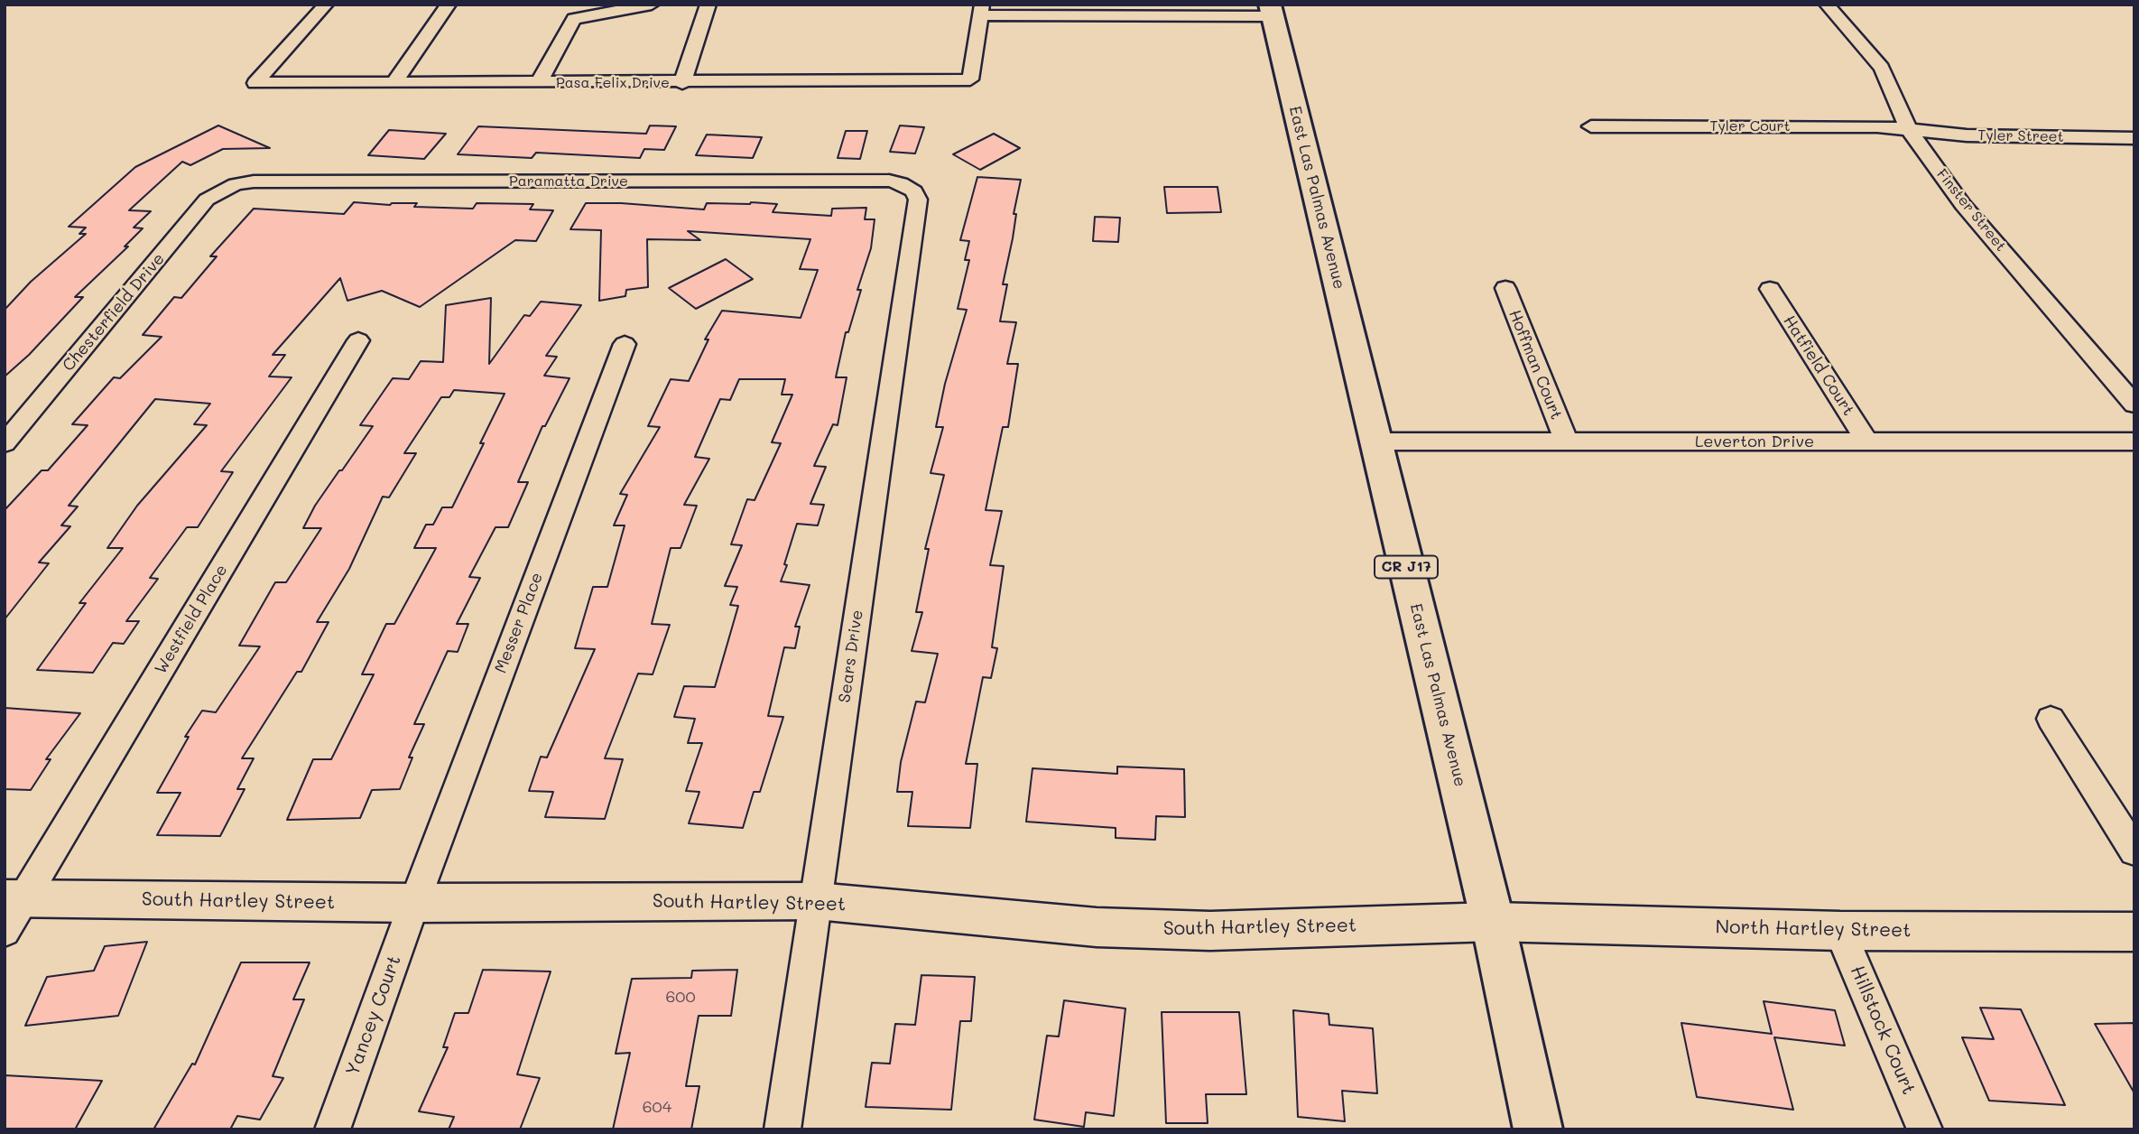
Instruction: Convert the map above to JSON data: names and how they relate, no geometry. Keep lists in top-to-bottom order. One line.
{"streets":{"main road":["East Las Palmas Avenue","CR J17"],"street":["Pasa Felix Drive","Tyler Court","Tyler Street","Paramatta Drive","Finster Street","Chesterfield Drive","Hoffman Court","Hatfield Court","Leverton Drive","Westfield Place","Messer Place","Sears Drive","South Hartley Street","North Hartley Street","Yancey Court","Hillstock Court"]},"crossings":[["Tyler Court","Tyler Street"],["Tyler Court","Finster Street"],["Tyler Street","Finster Street"],["Paramatta Drive","Chesterfield Drive"],["Paramatta Drive","Sears Drive"],["East Las Palmas Avenue","Leverton Drive"],["East Las Palmas Avenue","South Hartley Street"],["East Las Palmas Avenue","North Hartley Street"],["Hoffman Court","Leverton Drive"],["Hatfield Court","Leverton Drive"],["Westfield Place","South Hartley Street"],["Messer Place","South Hartley Street"],["Messer Place","Yancey Court"],["Sears Drive","South Hartley Street"],["South Hartley Street","North Hartley Street"],["South Hartley Street","Yancey Court"],["North Hartley Street","Hillstock Court"]],"house_numbers":["600","604"]}
